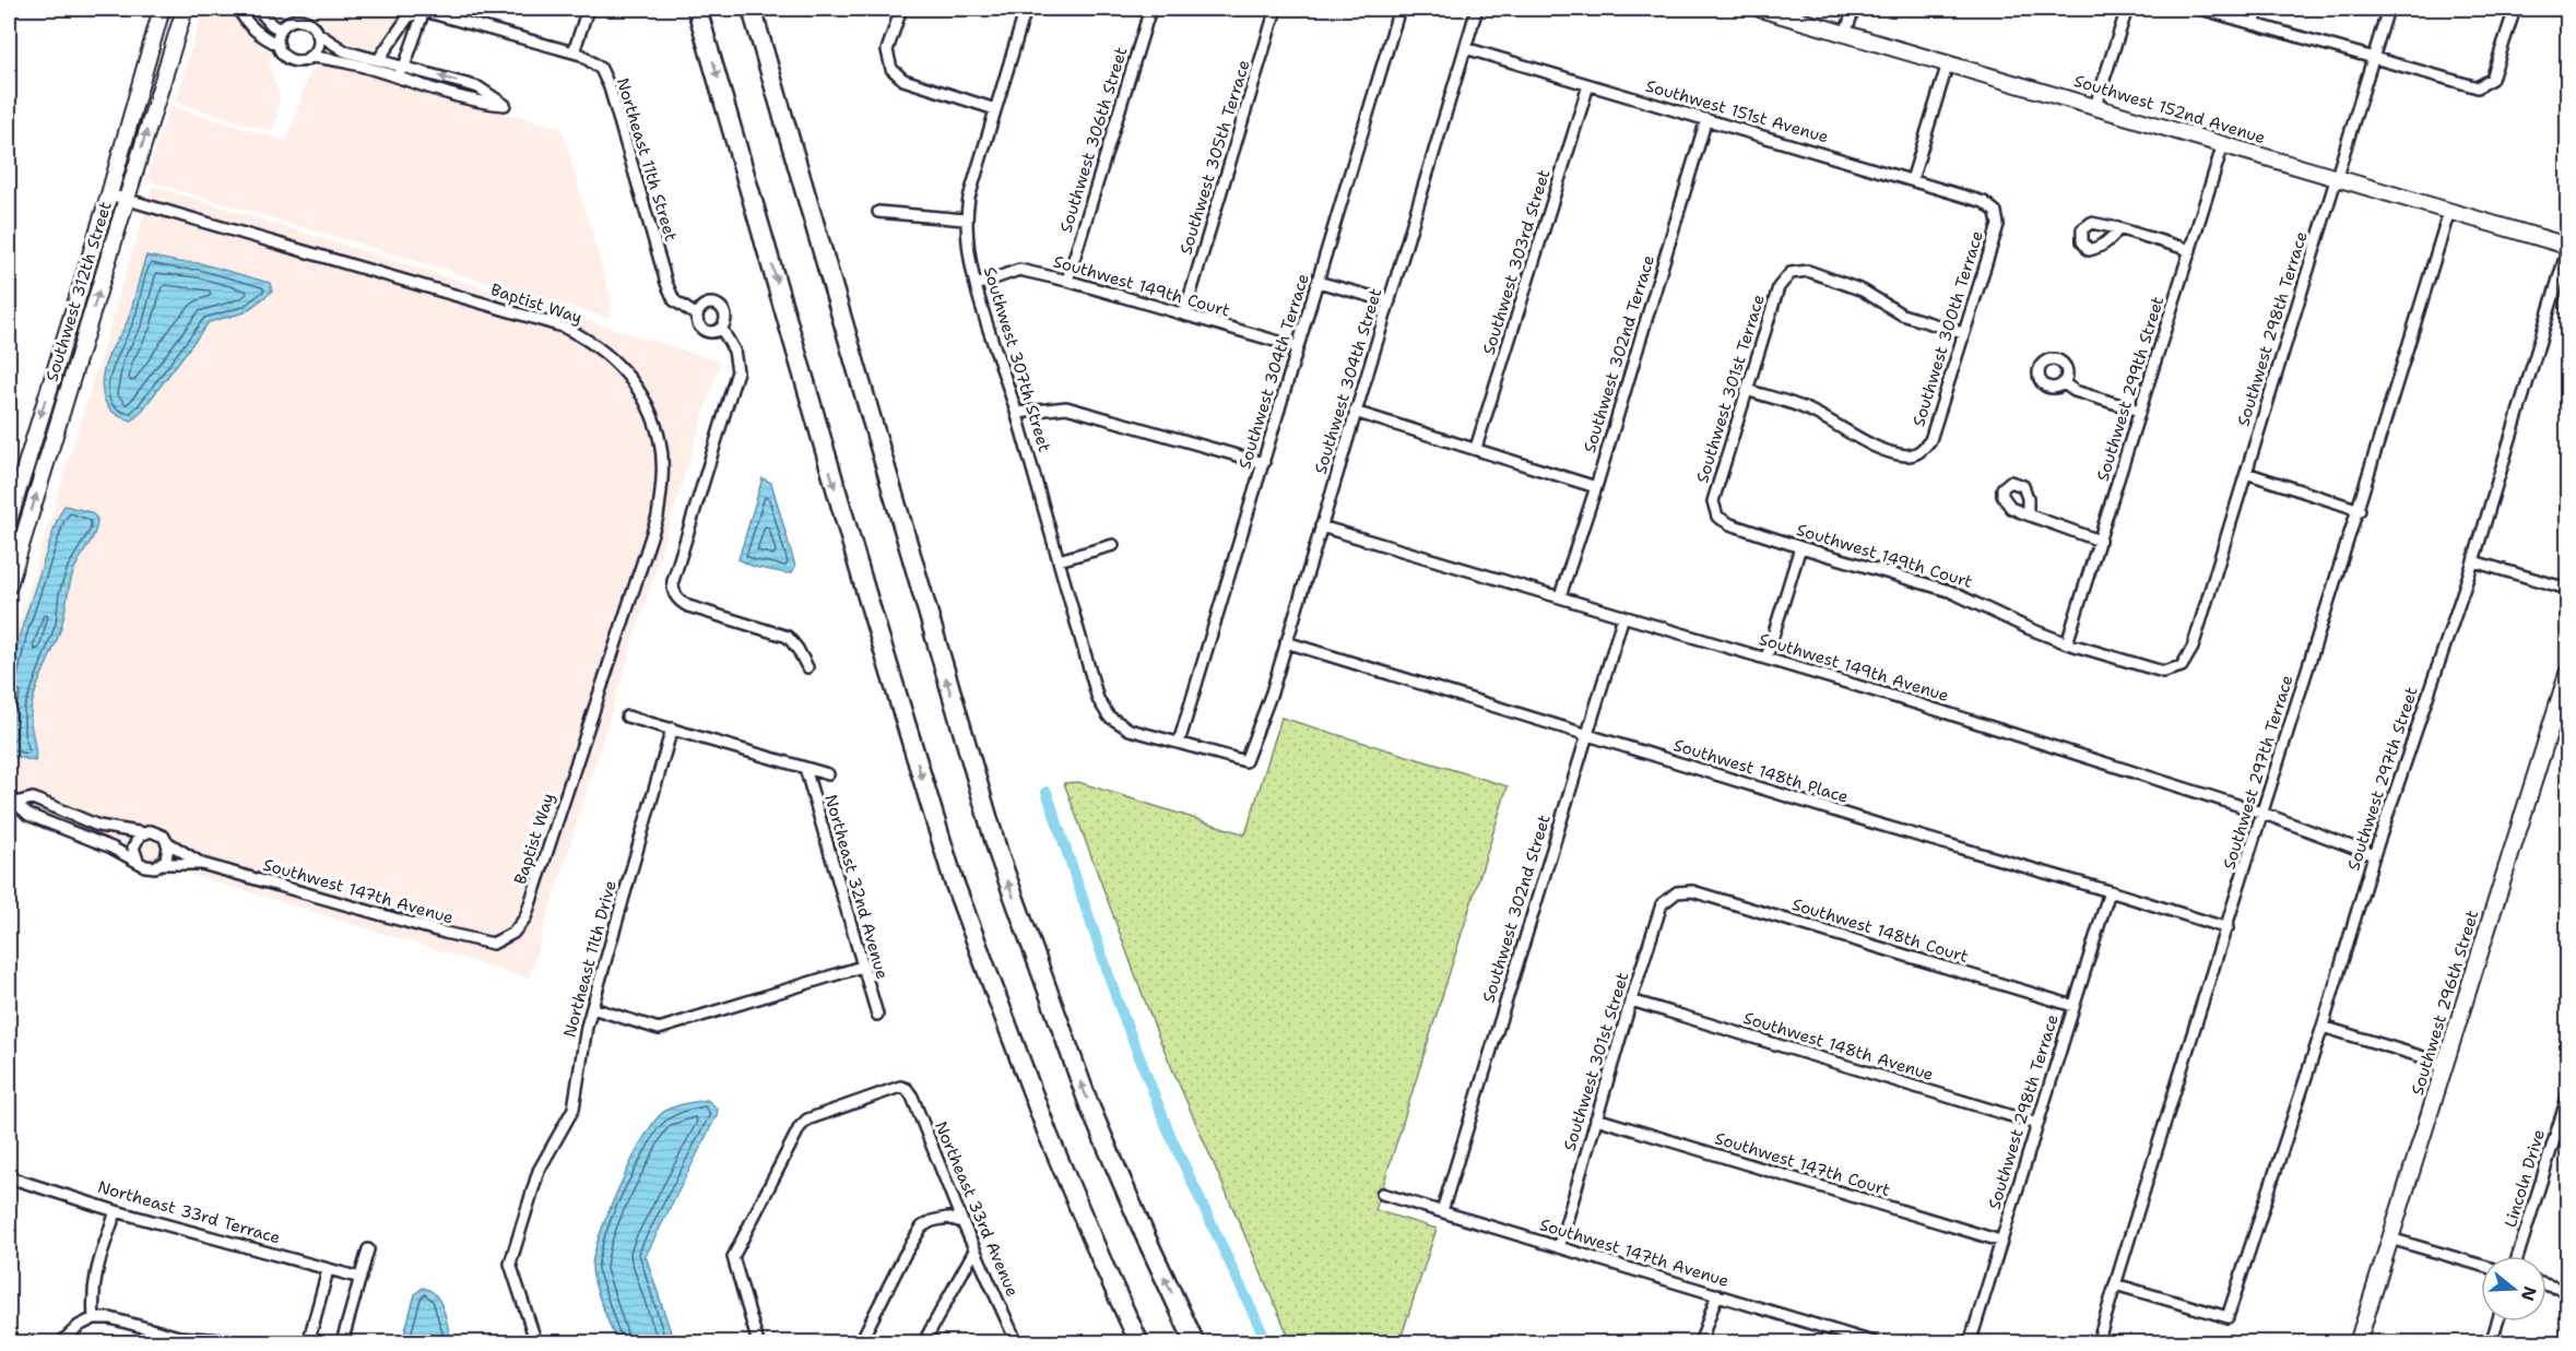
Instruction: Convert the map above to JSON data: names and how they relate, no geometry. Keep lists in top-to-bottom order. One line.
{"streets":{"street":["Southwest 152nd Avenue","Southwest 151st Avenue","Southwest 306th Street","Southwest 305th Terrace","Northeast 11th Street","Southwest 303rd Street","Southwest 149th Court","Southwest 312th Street","Baptist Way","Southwest 300th Terrace","Southwest 298th Terrace","Southwest 302nd Terrace","Southwest 307th Street","Southwest 304th Terrace","Southwest 304th Street","Southwest 301st Terrace","Southwest 299th Street","Southwest 149th Avenue","Southwest 148th Place","Southwest 297th Terrace","Southwest 297th Street","Northeast 32nd Avenue","Southwest 147th Avenue","Southwest 302nd Street","Southwest 148th Court","Northeast 11th Drive","Southwest 296th Street","Southwest 148th Avenue","Southwest 301st Street","Southwest 147th Court","Lincoln Drive","Northeast 33rd Avenue","Northeast 33rd Terrace"]},"crossings":[["Southwest 152nd Avenue","Southwest 298th Terrace"],["Southwest 152nd Avenue","Southwest 299th Street"],["Southwest 152nd Avenue","Southwest 297th Terrace"],["Southwest 152nd Avenue","Southwest 297th Street"],["Southwest 151st Avenue","Southwest 303rd Street"],["Southwest 151st Avenue","Southwest 300th Terrace"],["Southwest 151st Avenue","Southwest 302nd Terrace"],["Southwest 151st Avenue","Southwest 304th Street"],["Southwest 306th Street","Southwest 149th Court"],["Southwest 305th Terrace","Southwest 149th Court"],["Southwest 149th Court","Southwest 298th Terrace"],["Southwest 149th Court","Southwest 307th Street"],["Southwest 149th Court","Southwest 304th Terrace"],["Southwest 149th Court","Southwest 301st Terrace"],["Southwest 149th Court","Southwest 299th Street"],["Southwest 312th Street","Baptist Way"],["Baptist Way","Southwest 147th Avenue"],["Southwest 300th Terrace","Southwest 301st Terrace"],["Southwest 298th Terrace","Southwest 148th Place"],["Southwest 298th Terrace","Southwest 148th Court"],["Southwest 298th Terrace","Southwest 148th Avenue"],["Southwest 298th Terrace","Southwest 147th Court"],["Southwest 302nd Terrace","Southwest 149th Avenue"],["Southwest 307th Street","Southwest 304th Terrace"],["Southwest 307th Street","Southwest 304th Street"],["Southwest 304th Terrace","Southwest 304th Street"],["Southwest 304th Street","Southwest 149th Avenue"],["Southwest 304th Street","Southwest 148th Place"],["Southwest 149th Avenue","Southwest 297th Terrace"],["Southwest 149th Avenue","Southwest 297th Street"],["Southwest 149th Avenue","Southwest 302nd Street"],["Southwest 148th Place","Southwest 297th Terrace"],["Southwest 148th Place","Southwest 302nd Street"],["Southwest 297th Terrace","Southwest 297th Street"],["Northeast 32nd Avenue","Northeast 11th Drive"],["Southwest 147th Avenue","Southwest 302nd Street"],["Southwest 147th Avenue","Southwest 301st Street"],["Southwest 148th Court","Southwest 301st Street"],["Southwest 148th Avenue","Southwest 301st Street"],["Southwest 301st Street","Southwest 147th Court"]],"north":"right"}
